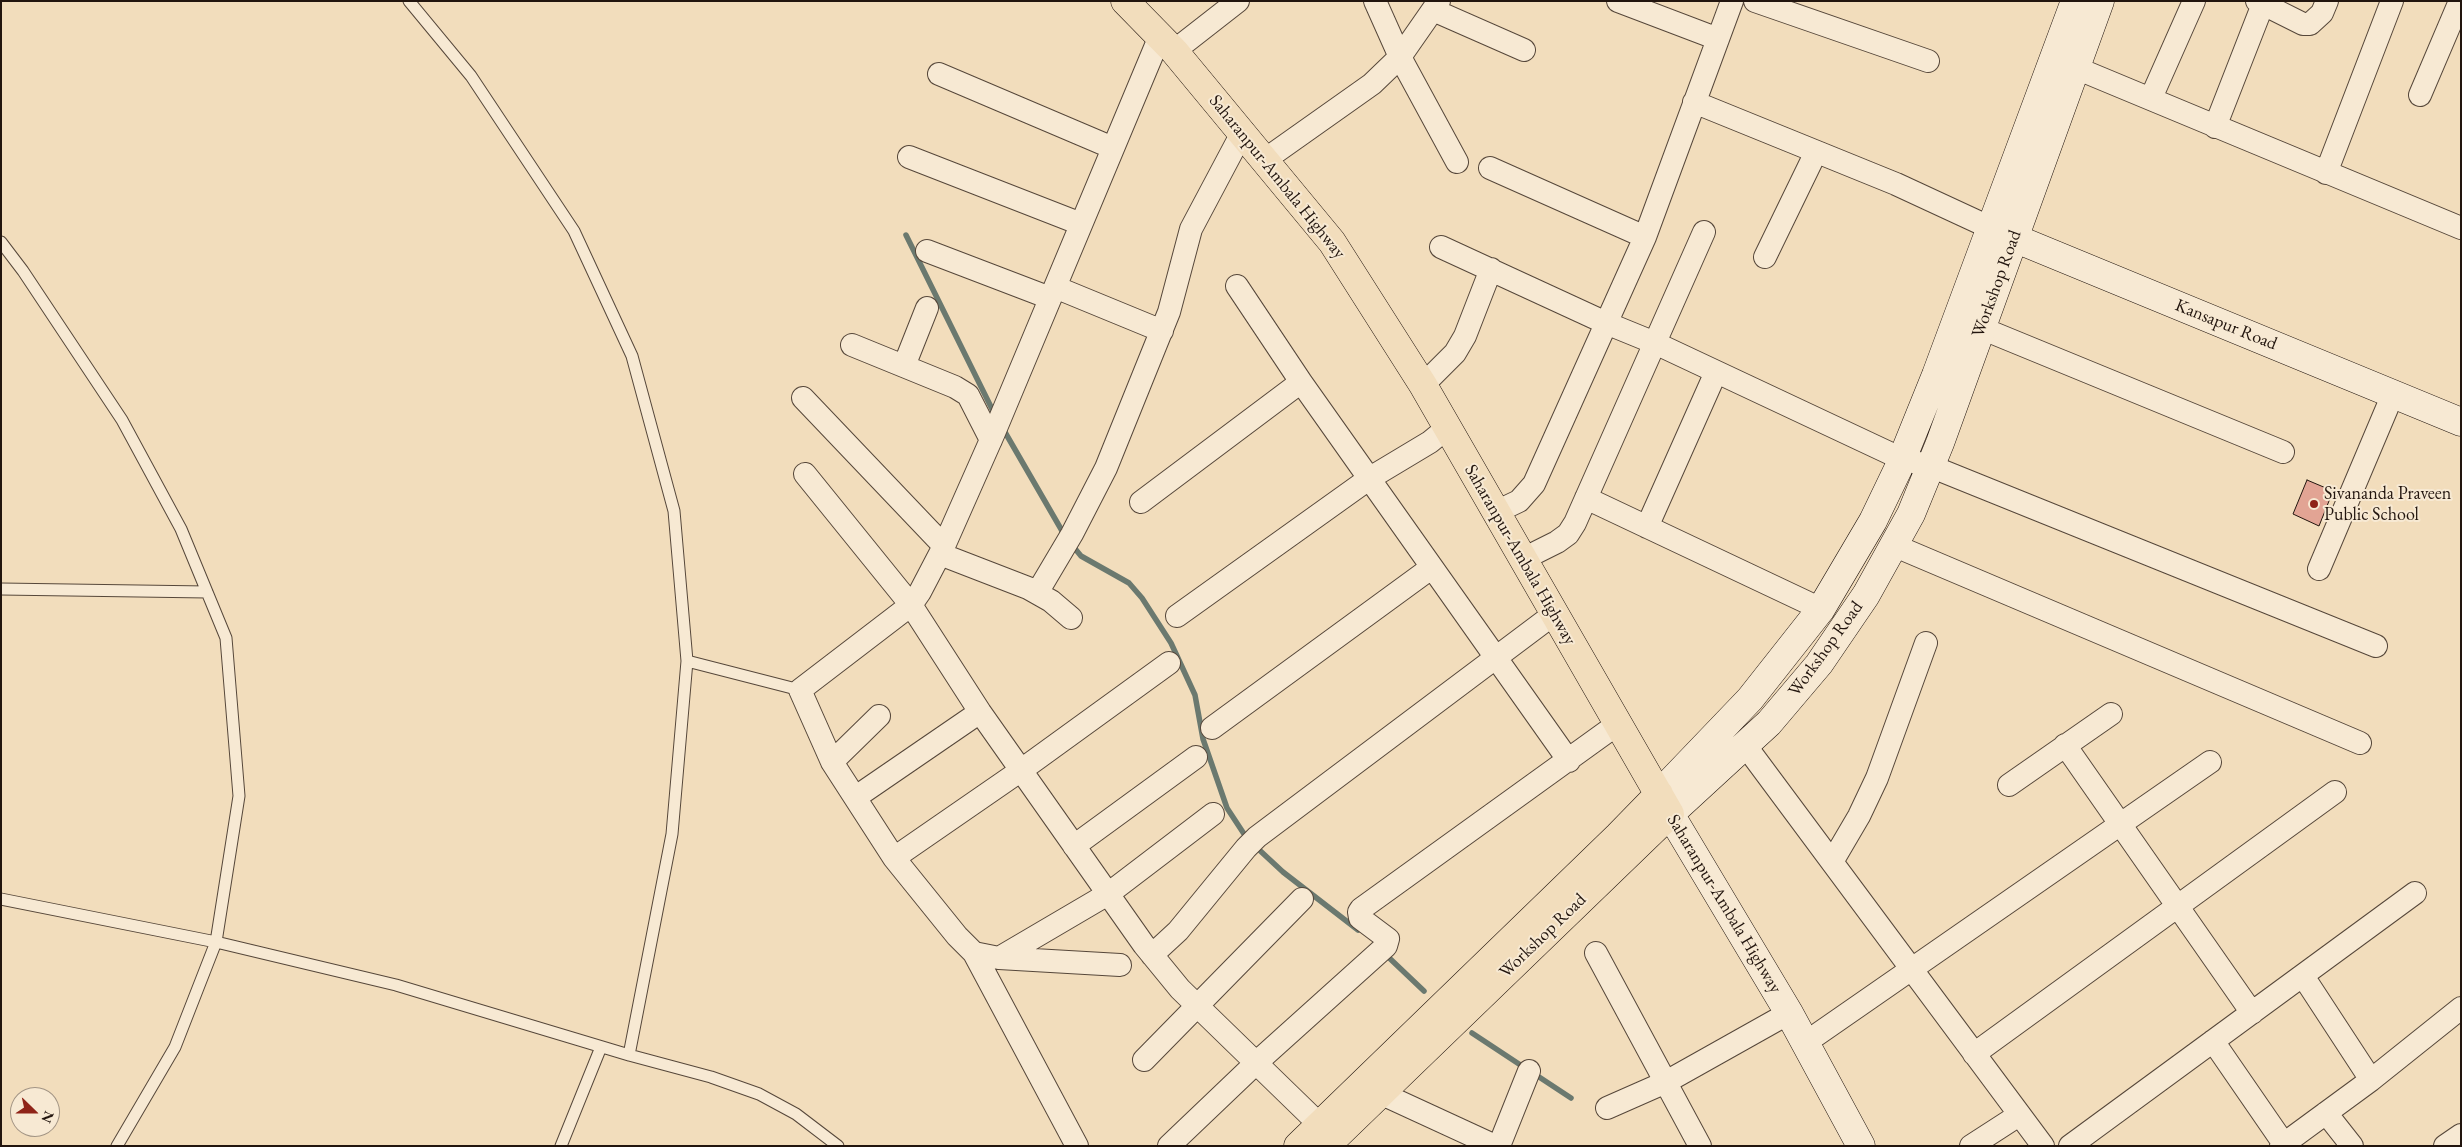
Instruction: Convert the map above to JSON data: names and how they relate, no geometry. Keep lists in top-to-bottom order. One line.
{"streets":{"main road":["Saharanpur-Ambala Highway","Workshop Road","Kansapur Road"]},"crossings":[["Saharanpur-Ambala Highway","Workshop Road"],["Workshop Road","Kansapur Road"]],"places":["Sivananda Praveen Public School"],"north":"right"}
